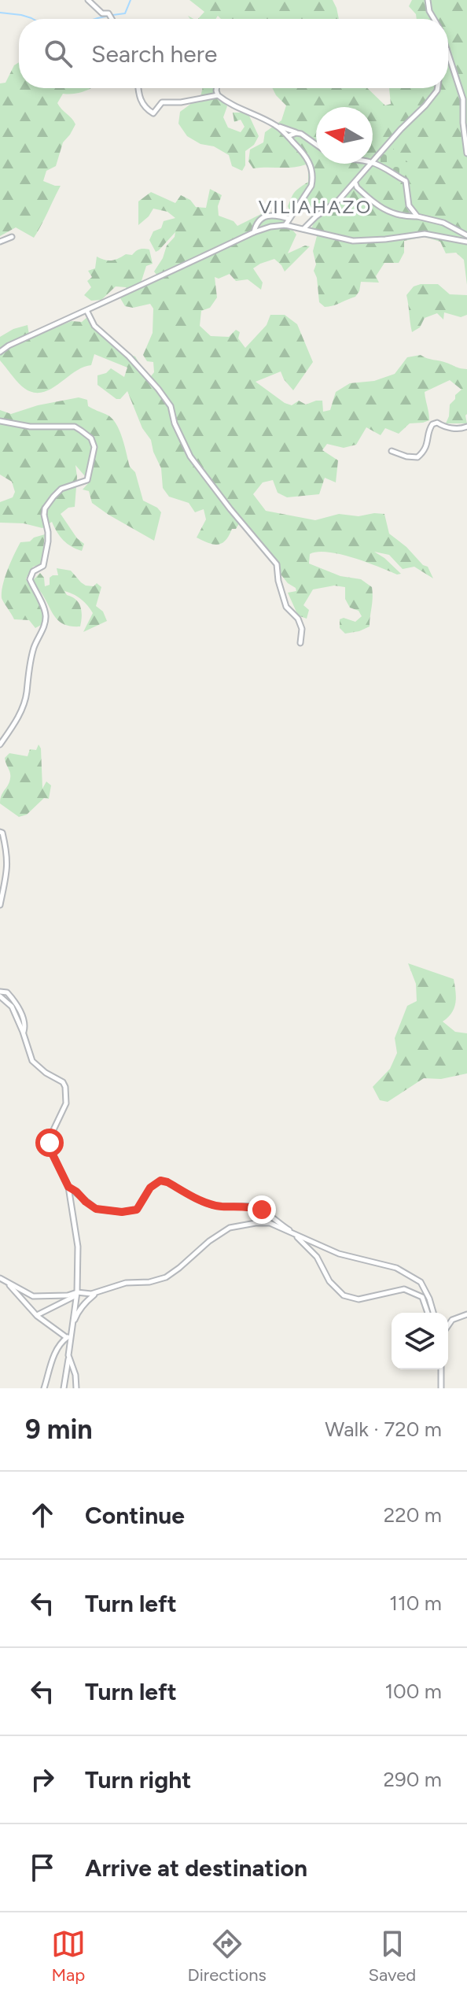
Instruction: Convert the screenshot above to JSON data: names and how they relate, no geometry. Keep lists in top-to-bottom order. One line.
{"districts":["VILIAHAZO"],"north":"left","page":{"search":"Search here","heading":["9 min","Walk · 720 m"],"list":[["Continue","220 m"],["Turn left","110 m"],["Turn left","100 m"],["Turn right","290 m"],"Arrive at destination"],"nav":["Map","Directions","Saved"]}}
